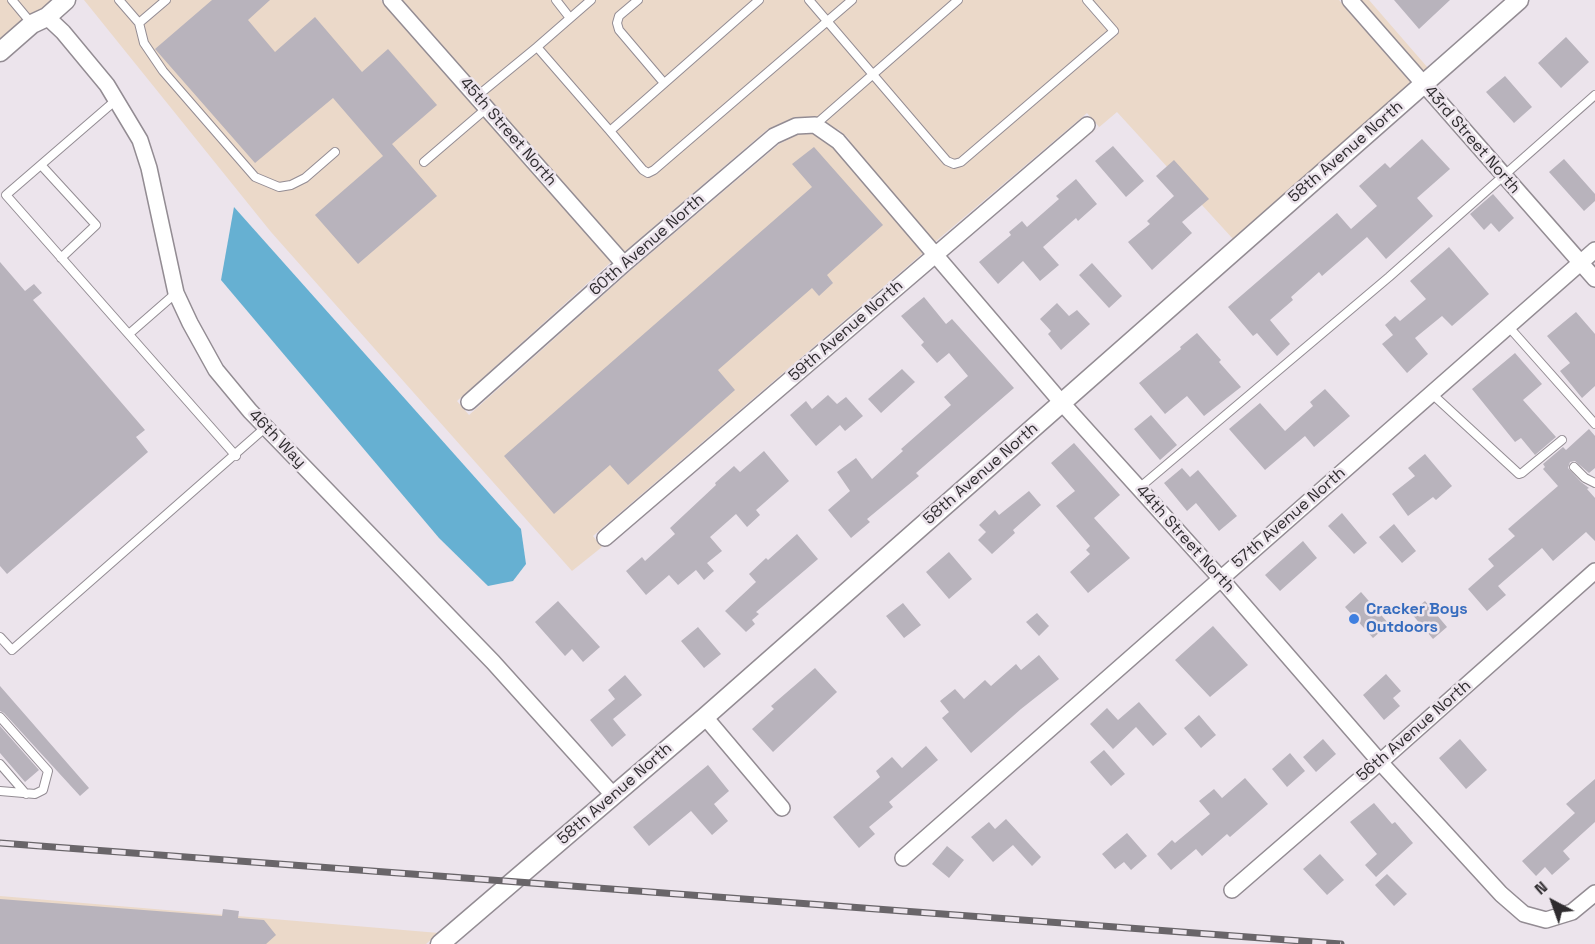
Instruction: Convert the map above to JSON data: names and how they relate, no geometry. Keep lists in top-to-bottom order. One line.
{"streets":{"street":["45th Street North","43rd Street North","58th Avenue North","60th Avenue North","59th Avenue North","46th Way","57th Avenue North","44th Street North","56th Avenue North"]},"crossings":[["45th Street North","60th Avenue North"],["43rd Street North","58th Avenue North"],["43rd Street North","57th Avenue North"],["58th Avenue North","46th Way"],["58th Avenue North","44th Street North"],["60th Avenue North","44th Street North"],["59th Avenue North","44th Street North"],["57th Avenue North","44th Street North"],["44th Street North","56th Avenue North"]],"places":["Cracker Boys Outdoors"],"north":"top left"}
